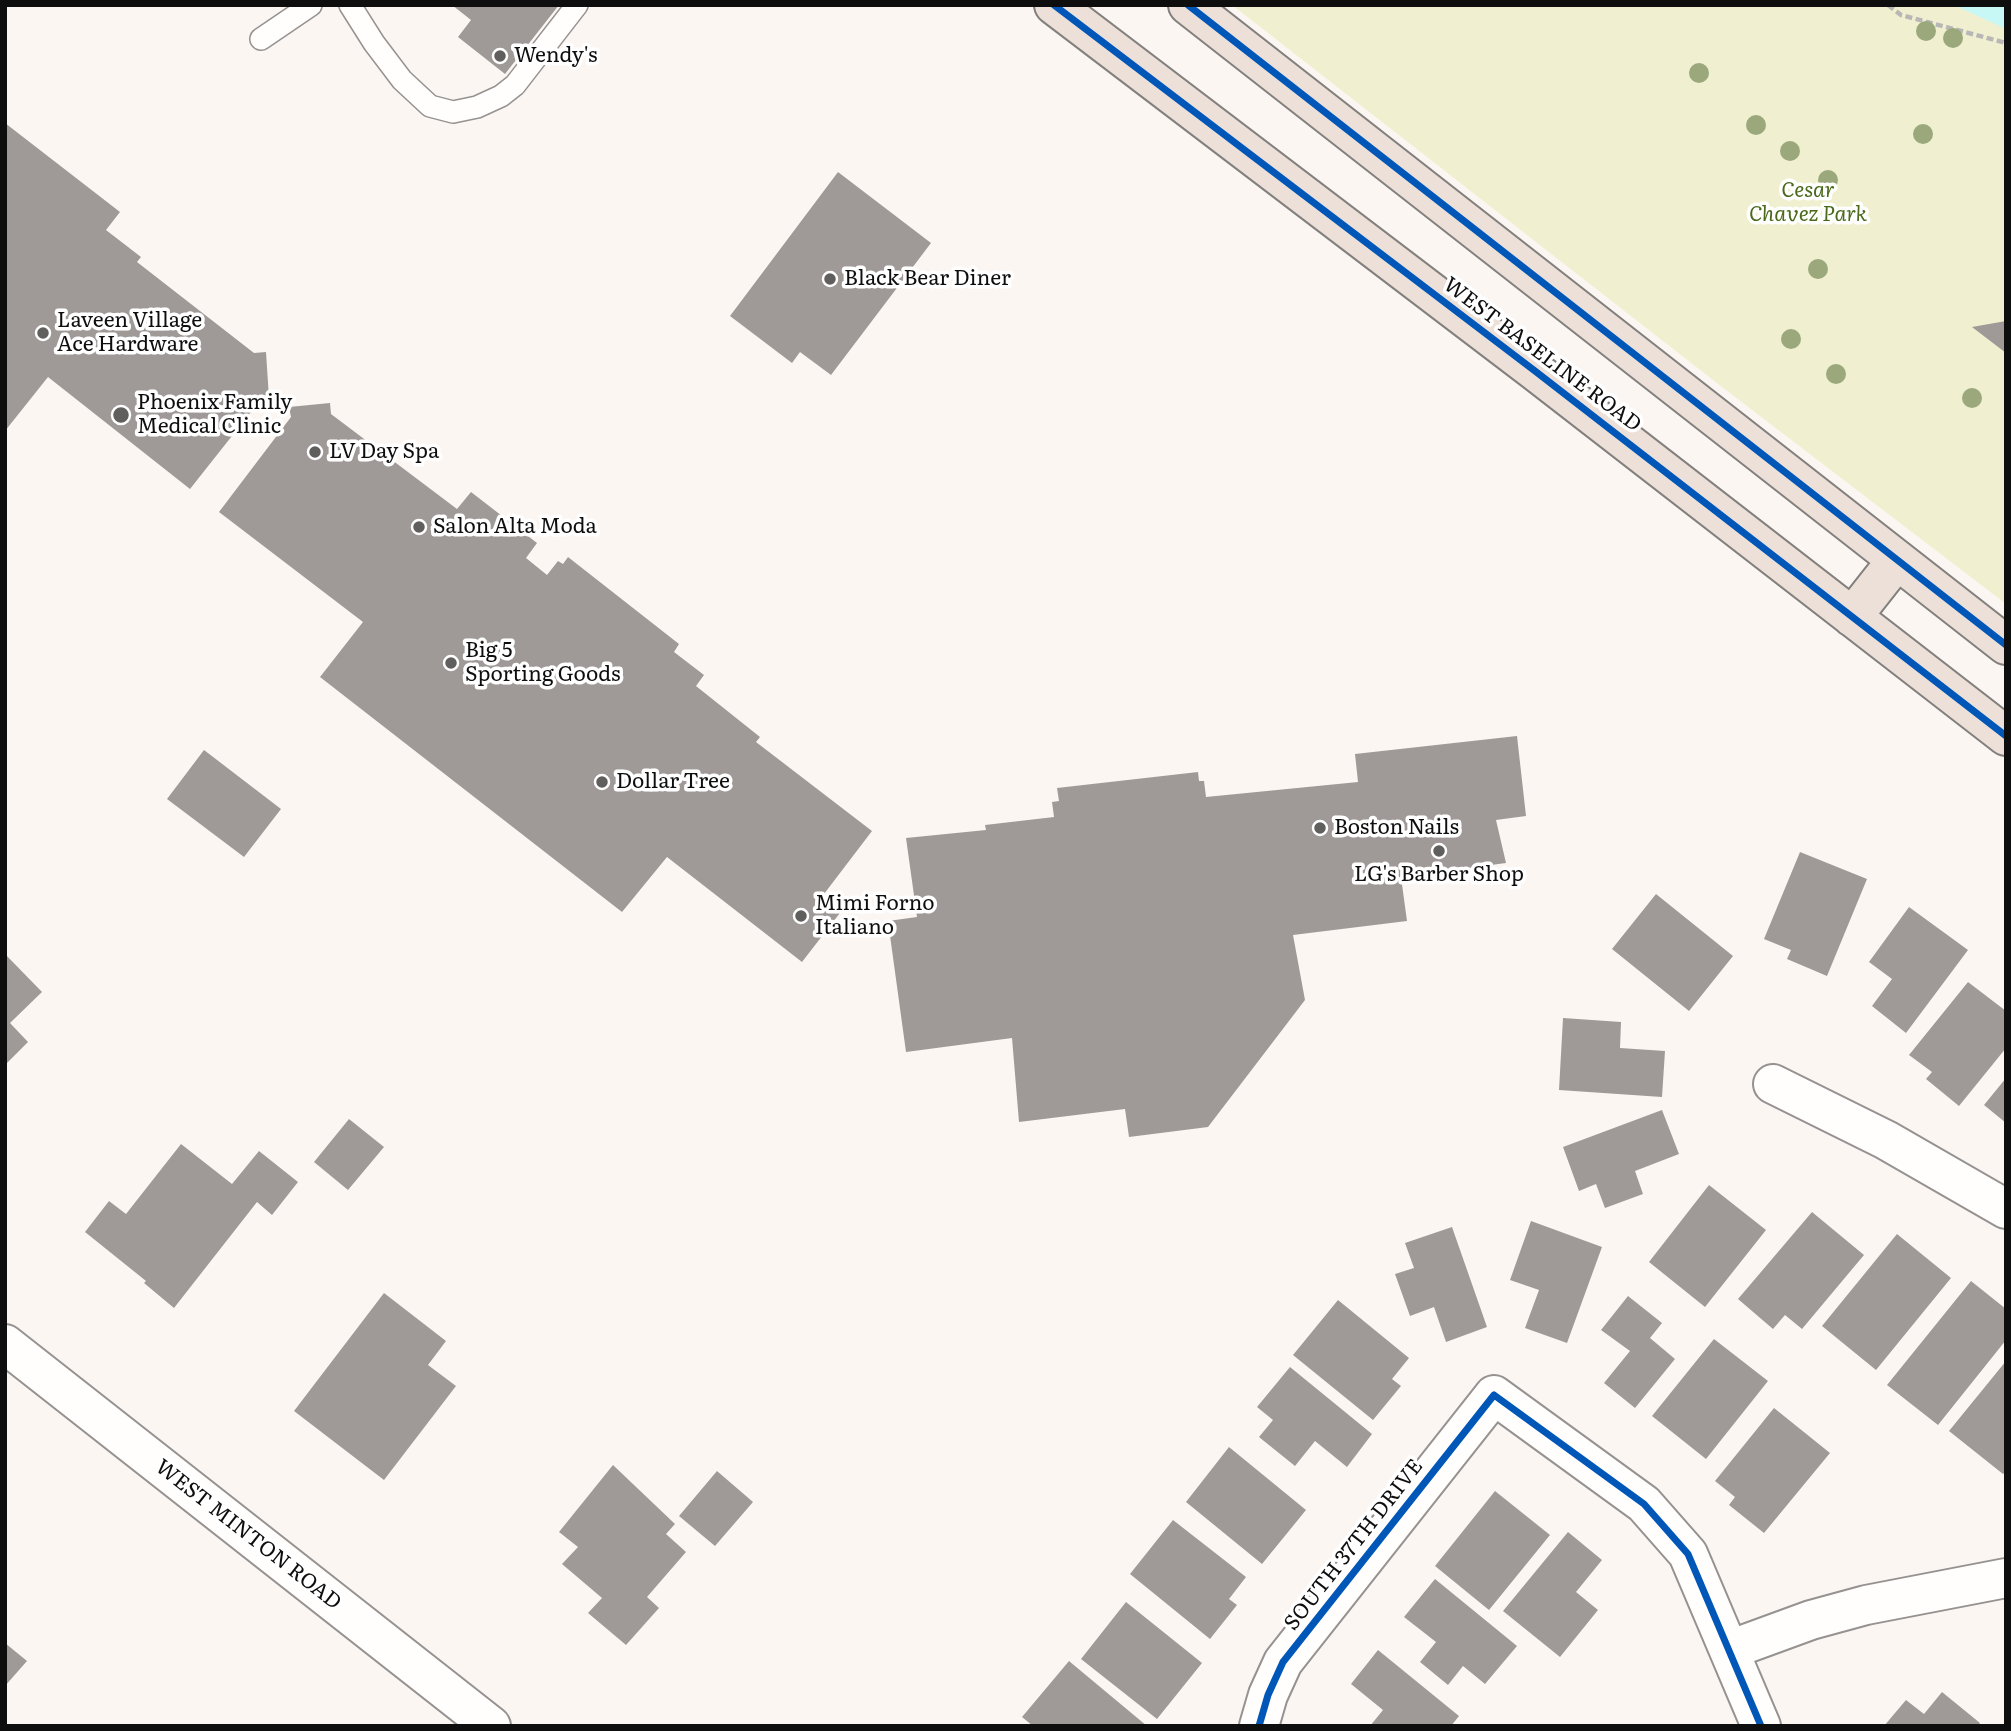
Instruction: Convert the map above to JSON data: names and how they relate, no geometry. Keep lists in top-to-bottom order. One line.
{"streets":{"main road":["WEST BASELINE ROAD"],"street":["WEST MINTON ROAD","SOUTH 37TH DRIVE"]},"parks":["Cesar Chavez Park"],"places":["Wendy's","Black Bear Diner","Laveen Village Ace Hardware","Phoenix Family Medical Clinic","LV Day Spa","Salon Alta Moda","Big 5 Sporting Goods","Dollar Tree","Boston Nails","LG's Barber Shop","Mimi Forno Italiano"]}
